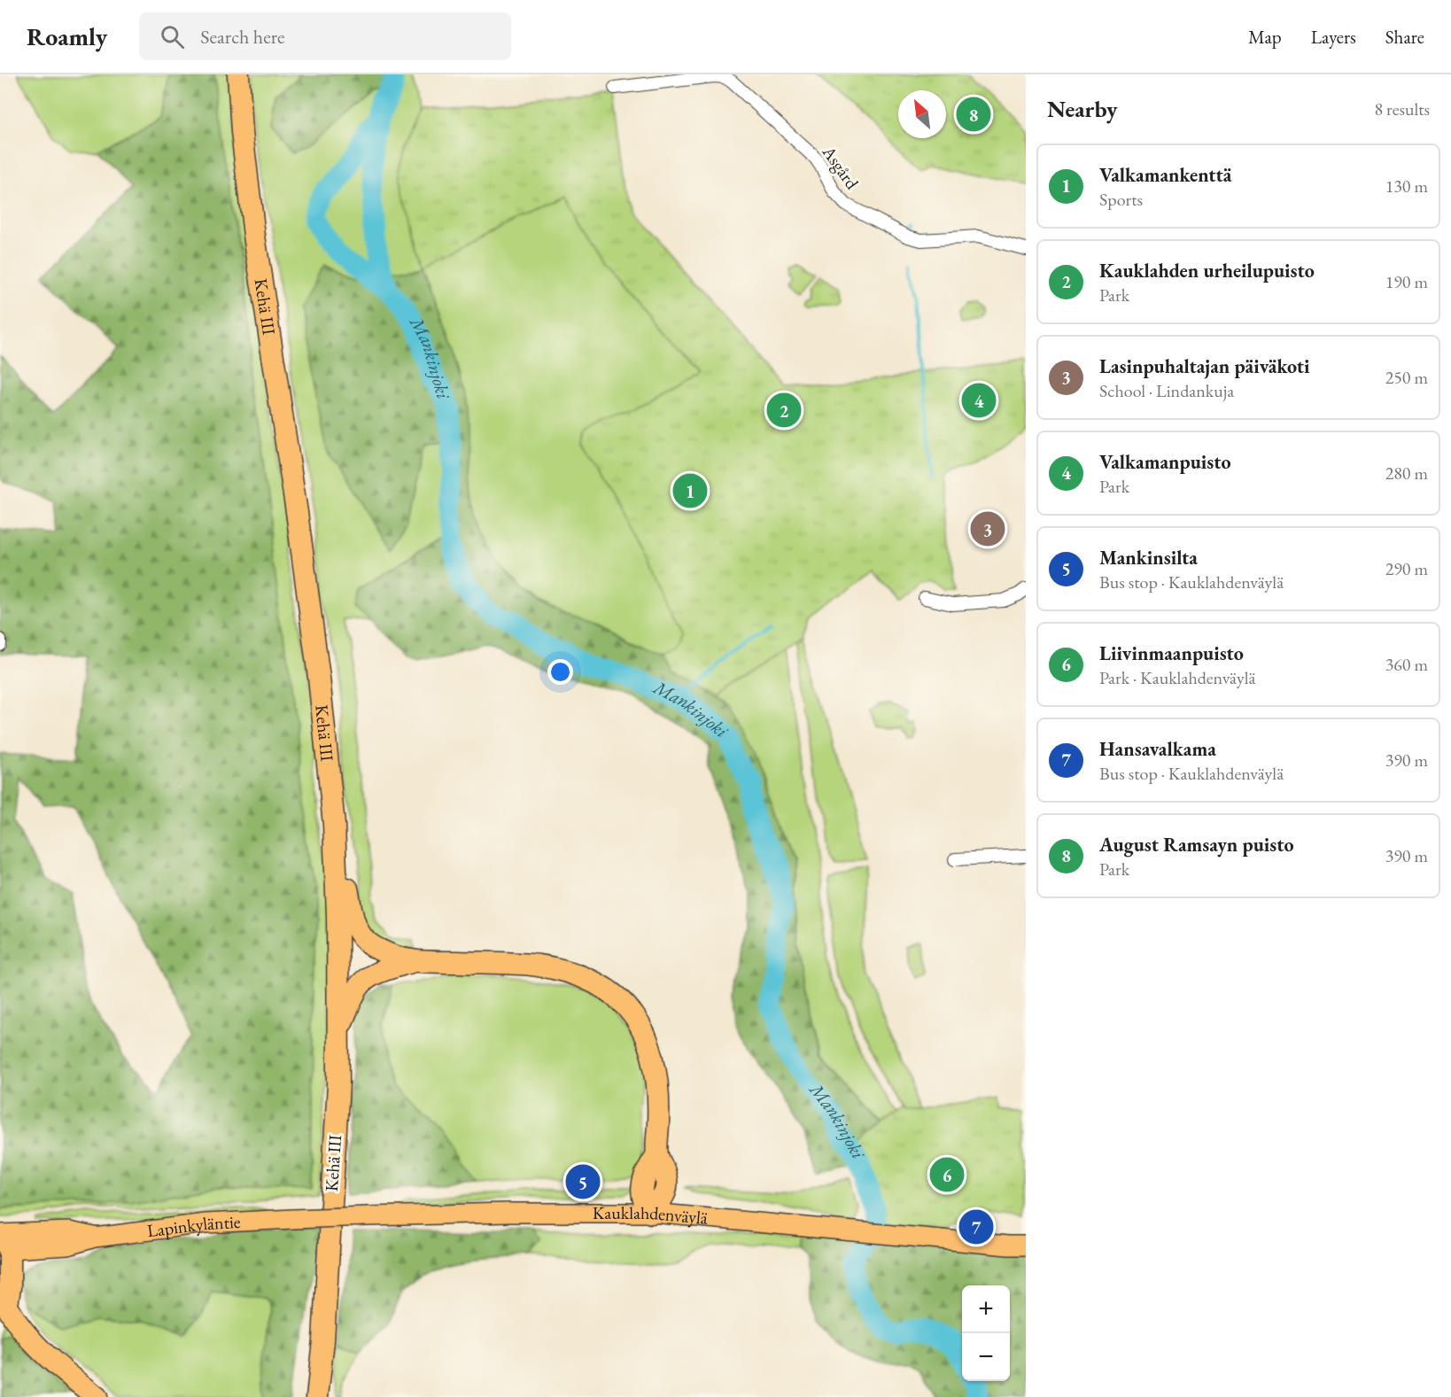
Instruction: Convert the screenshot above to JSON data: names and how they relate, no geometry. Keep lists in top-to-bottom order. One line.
{"streets":{"highway":["Kehä III"],"main road":["Kauklahdenväylä","Lapinkyläntie"],"street":["Asgård"]},"crossings":[["Kauklahdenväylä","Lapinkyläntie"]],"water":["Mankinjoki"],"north":"top left","page":{"header":"Roamly","search":"Search here","nav":["Map","Layers","Share"],"heading":["Nearby","8 results"],"pins":["8","4","2","1","3","6","5","7"],"list":[{"mark":"1","name":"Valkamankenttä","note":"Sports","value":"130 m"},{"mark":"2","name":"Kauklahden urheilupuisto","note":"Park","value":"190 m"},{"mark":"3","name":"Lasinpuhaltajan päiväkoti","note":"School · Lindankuja","value":"250 m"},{"mark":"4","name":"Valkamanpuisto","note":"Park","value":"280 m"},{"mark":"5","name":"Mankinsilta","note":"Bus stop · Kauklahdenväylä","value":"290 m"},{"mark":"6","name":"Liivinmaanpuisto","note":"Park · Kauklahdenväylä","value":"360 m"},{"mark":"7","name":"Hansavalkama","note":"Bus stop · Kauklahdenväylä","value":"390 m"},{"mark":"8","name":"August Ramsayn puisto","note":"Park","value":"390 m"}],"map_buttons":["+","−"]}}
